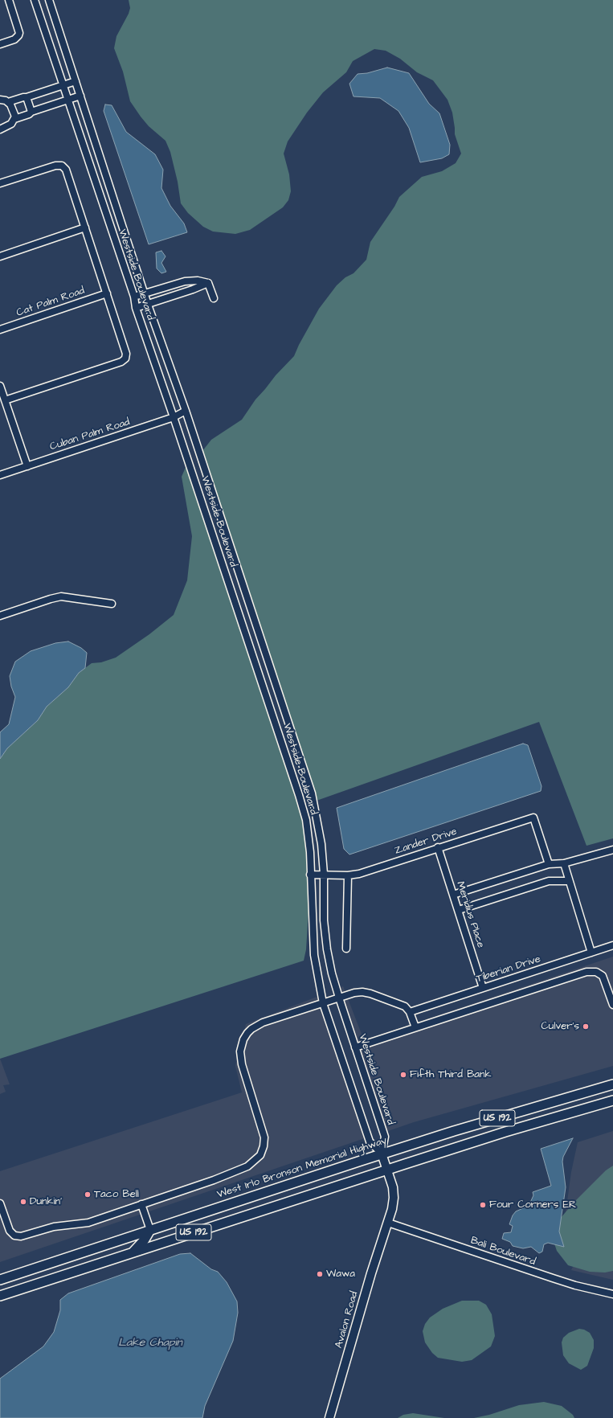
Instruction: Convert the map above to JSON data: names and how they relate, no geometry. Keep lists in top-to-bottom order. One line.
{"streets":{"highway":["US 192","West Irlo Bronson Memorial Highway"],"main road":["Avalon Road"],"street":["Westside Boulevard","Cat Palm Road","Cuban Palm Road","Zander Drive","Meridius Place","Tiberian Drive","Bali Boulevard"]},"crossings":[["Westside Boulevard","Cuban Palm Road"],["Westside Boulevard","Zander Drive"],["Westside Boulevard","West Irlo Bronson Memorial Highway"],["Westside Boulevard","Avalon Road"],["Zander Drive","Meridius Place"],["Meridius Place","Tiberian Drive"],["US 192","Avalon Road"],["West Irlo Bronson Memorial Highway","Avalon Road"],["Bali Boulevard","Avalon Road"]],"water":["Lake Chapin"],"places":["Culver's","Fifth Third Bank","Taco Bell","Dunkin'","Four Corners ER","Wawa"]}
